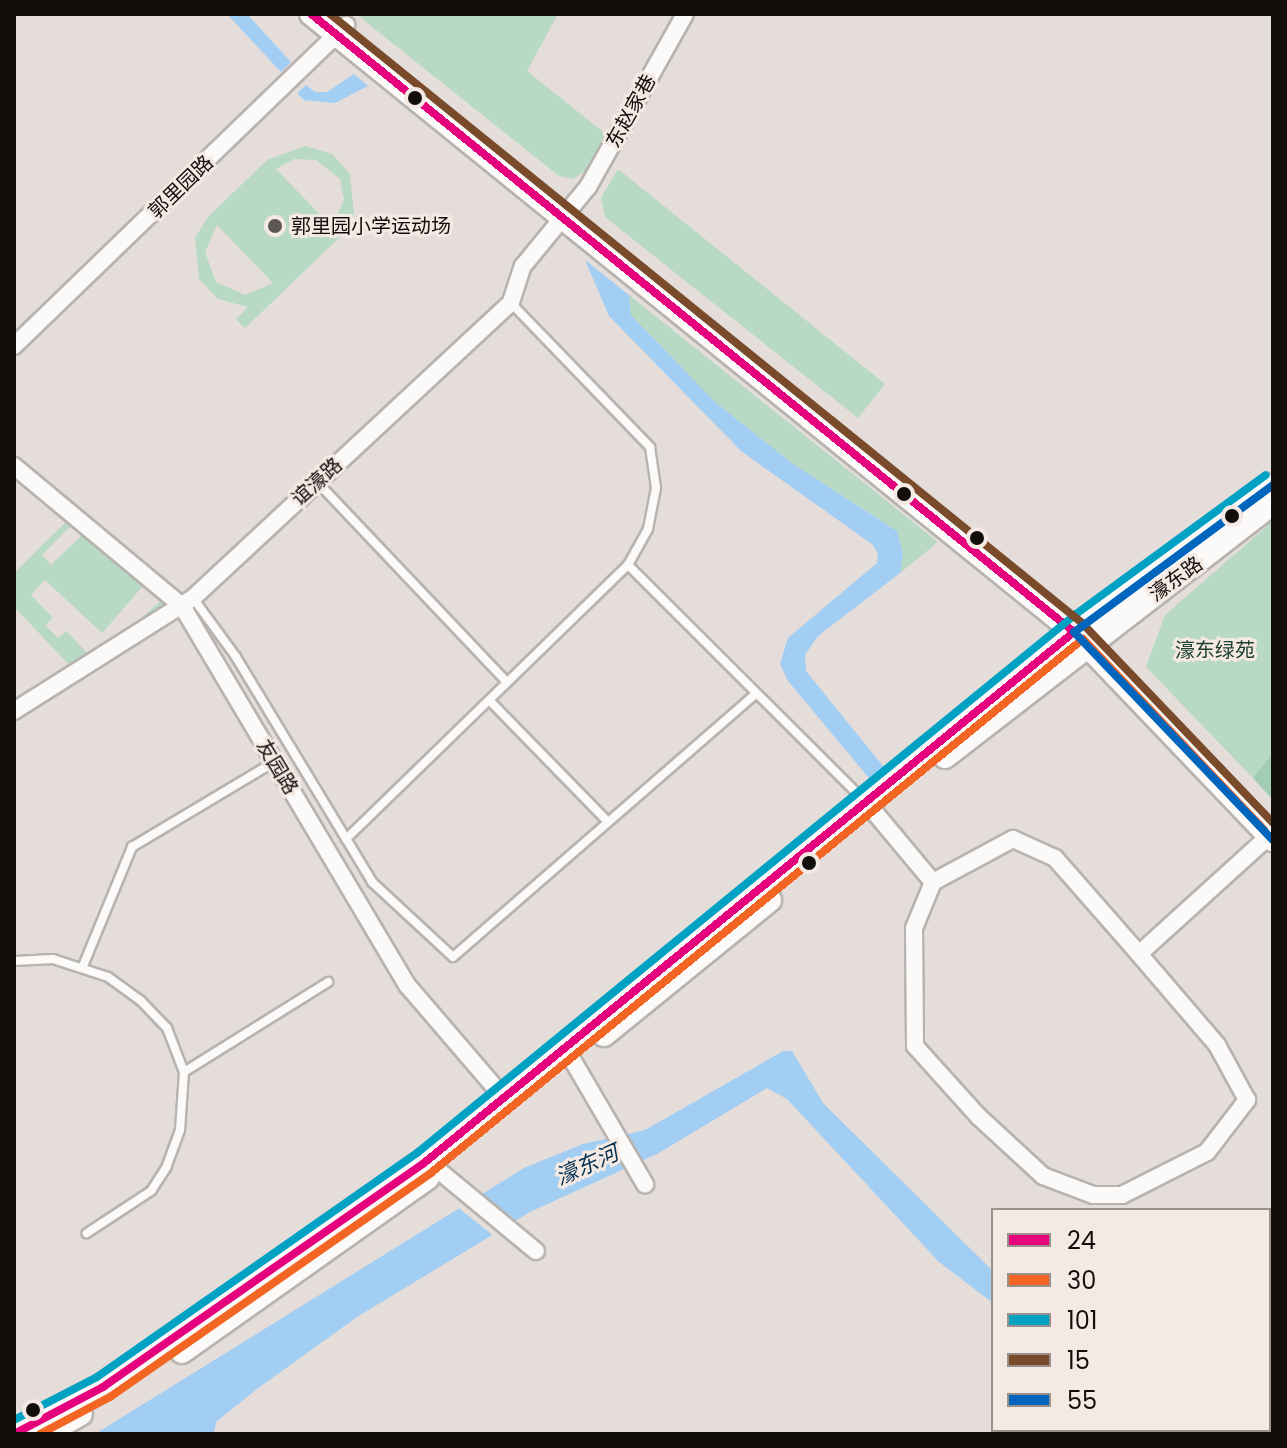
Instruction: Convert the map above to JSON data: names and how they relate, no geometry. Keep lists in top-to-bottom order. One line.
{"streets":{"main road":["濠东路"],"street":["东赵家巷","郭里园路","谊濠路","友园路"]},"crossings":[["东赵家巷","谊濠路"],["谊濠路","友园路"],["濠东路","友园路"]],"water":["濠东河"],"parks":["濠东绿苑"],"places":["郭里园小学运动场"],"lines":["transit line 24","transit line 15","transit line 101","transit line 55","transit line 30"],"legend":["24","30","101","15","55"]}
